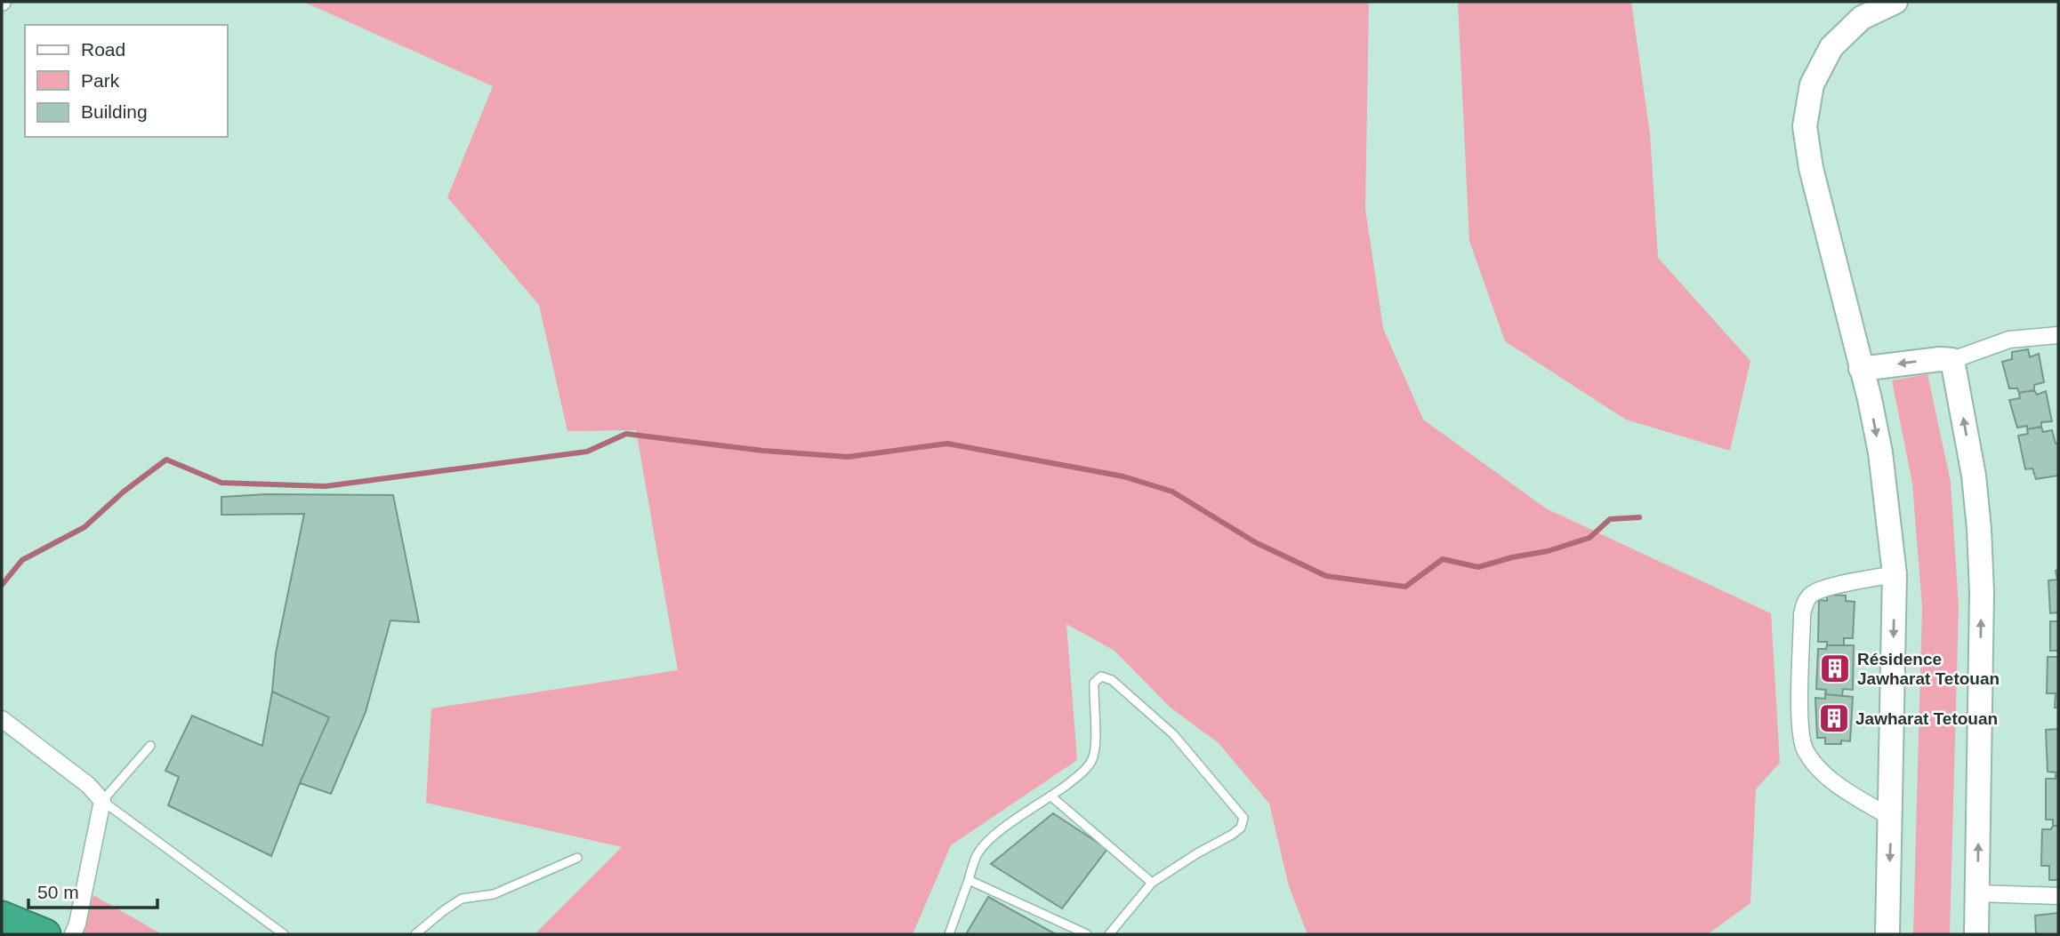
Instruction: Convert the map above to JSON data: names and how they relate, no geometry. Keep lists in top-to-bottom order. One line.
{"places":{"building":["Résidence Jawharat Tetouan","Jawharat Tetouan"]},"legend":["Road","Park","Building"],"scale_bar":"50 m"}
